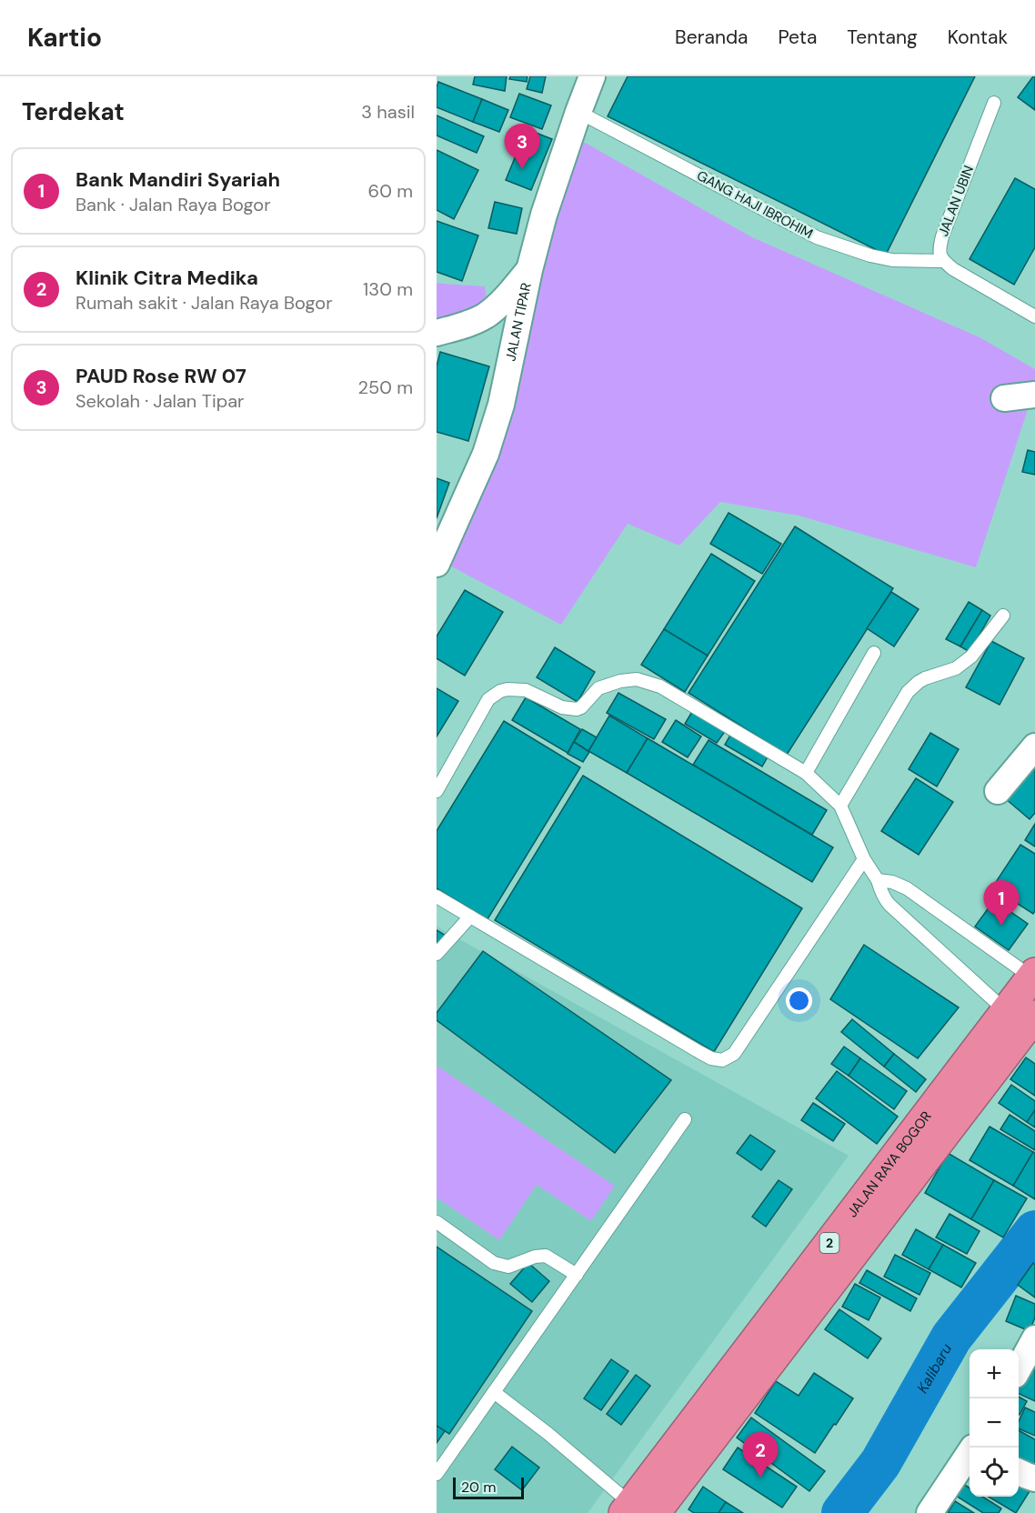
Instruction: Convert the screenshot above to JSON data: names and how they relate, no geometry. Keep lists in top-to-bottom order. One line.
{"streets":{"highway":["JALAN RAYA BOGOR","2"],"street":["JALAN TIPAR"],"lane":["JALAN UBIN","GANG HAJI IBROHIM"]},"crossings":[["JALAN UBIN","GANG HAJI IBROHIM"],["GANG HAJI IBROHIM","JALAN TIPAR"]],"water":["Kalibaru"],"scale_bar":"20 m","page":{"header":"Kartio","nav":["Beranda","Peta","Tentang","Kontak"],"heading":["Terdekat","3 hasil"],"pins":["3","1","2"],"list":[{"mark":"1","name":"Bank Mandiri Syariah","note":"Bank · Jalan Raya Bogor","value":"60 m"},{"mark":"2","name":"Klinik Citra Medika","note":"Rumah sakit · Jalan Raya Bogor","value":"130 m"},{"mark":"3","name":"PAUD Rose RW 07","note":"Sekolah · Jalan Tipar","value":"250 m"}],"map_buttons":["+","−"],"scale":"20 m"}}
